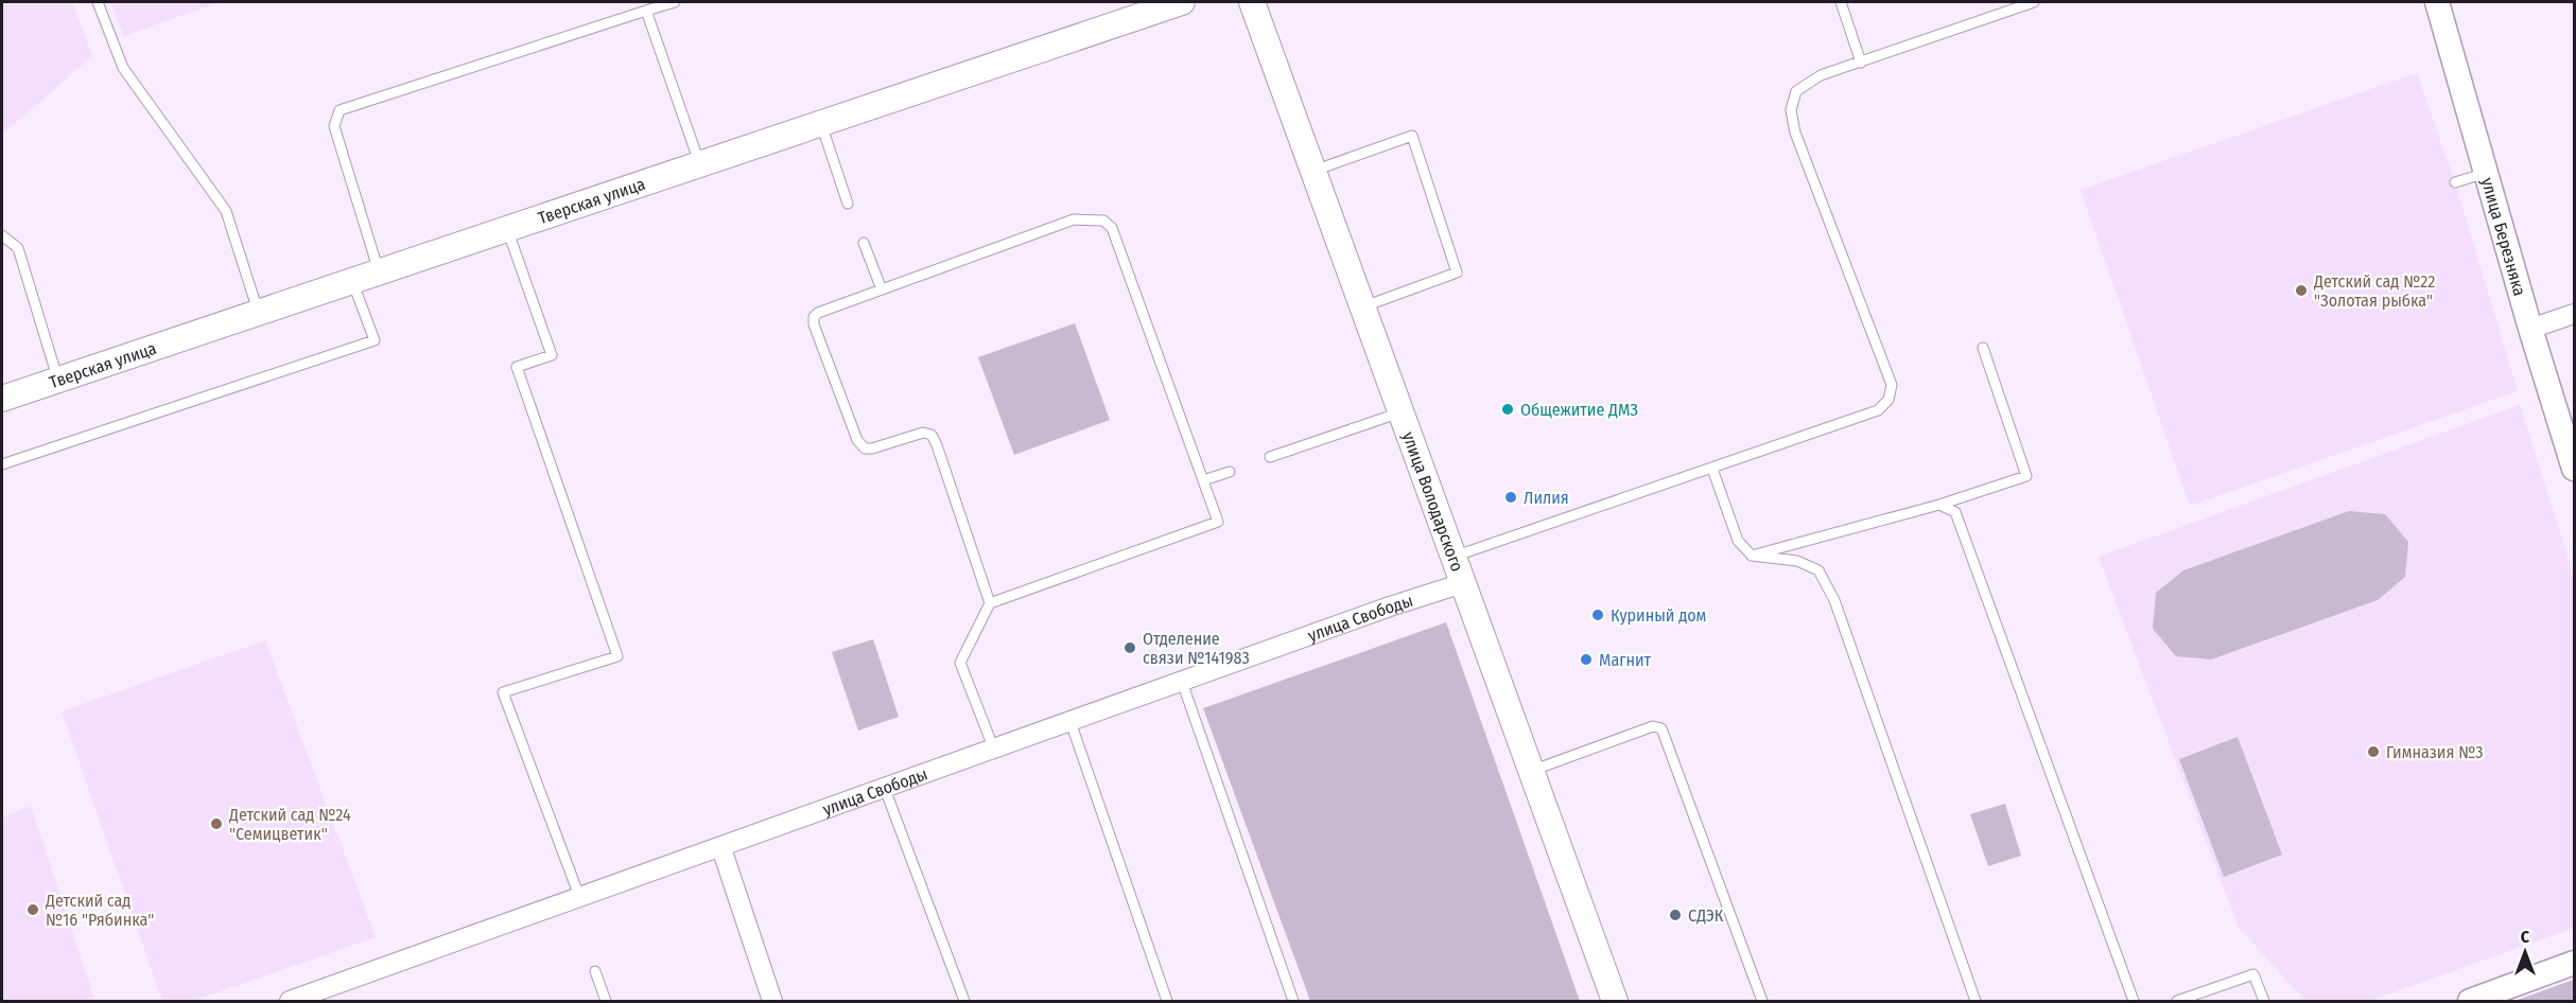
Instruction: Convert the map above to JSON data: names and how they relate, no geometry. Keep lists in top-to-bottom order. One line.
{"streets":{"main road":["Тверская улица","улица Володарского"],"street":["улица Березняка","улица Свободы"]},"crossings":[["улица Володарского","улица Свободы"]],"places":["Детский сад №22 \"Золотая рыбка\"","Общежитие ДМЗ","Лилия","Куриный дом","Отделение связи №141983","Магнит","Гимназия №3","Детский сад №24 \"Семицветик\"","Детский сад №16 \"Рябинка\"","СДЭК"],"north":"top"}
